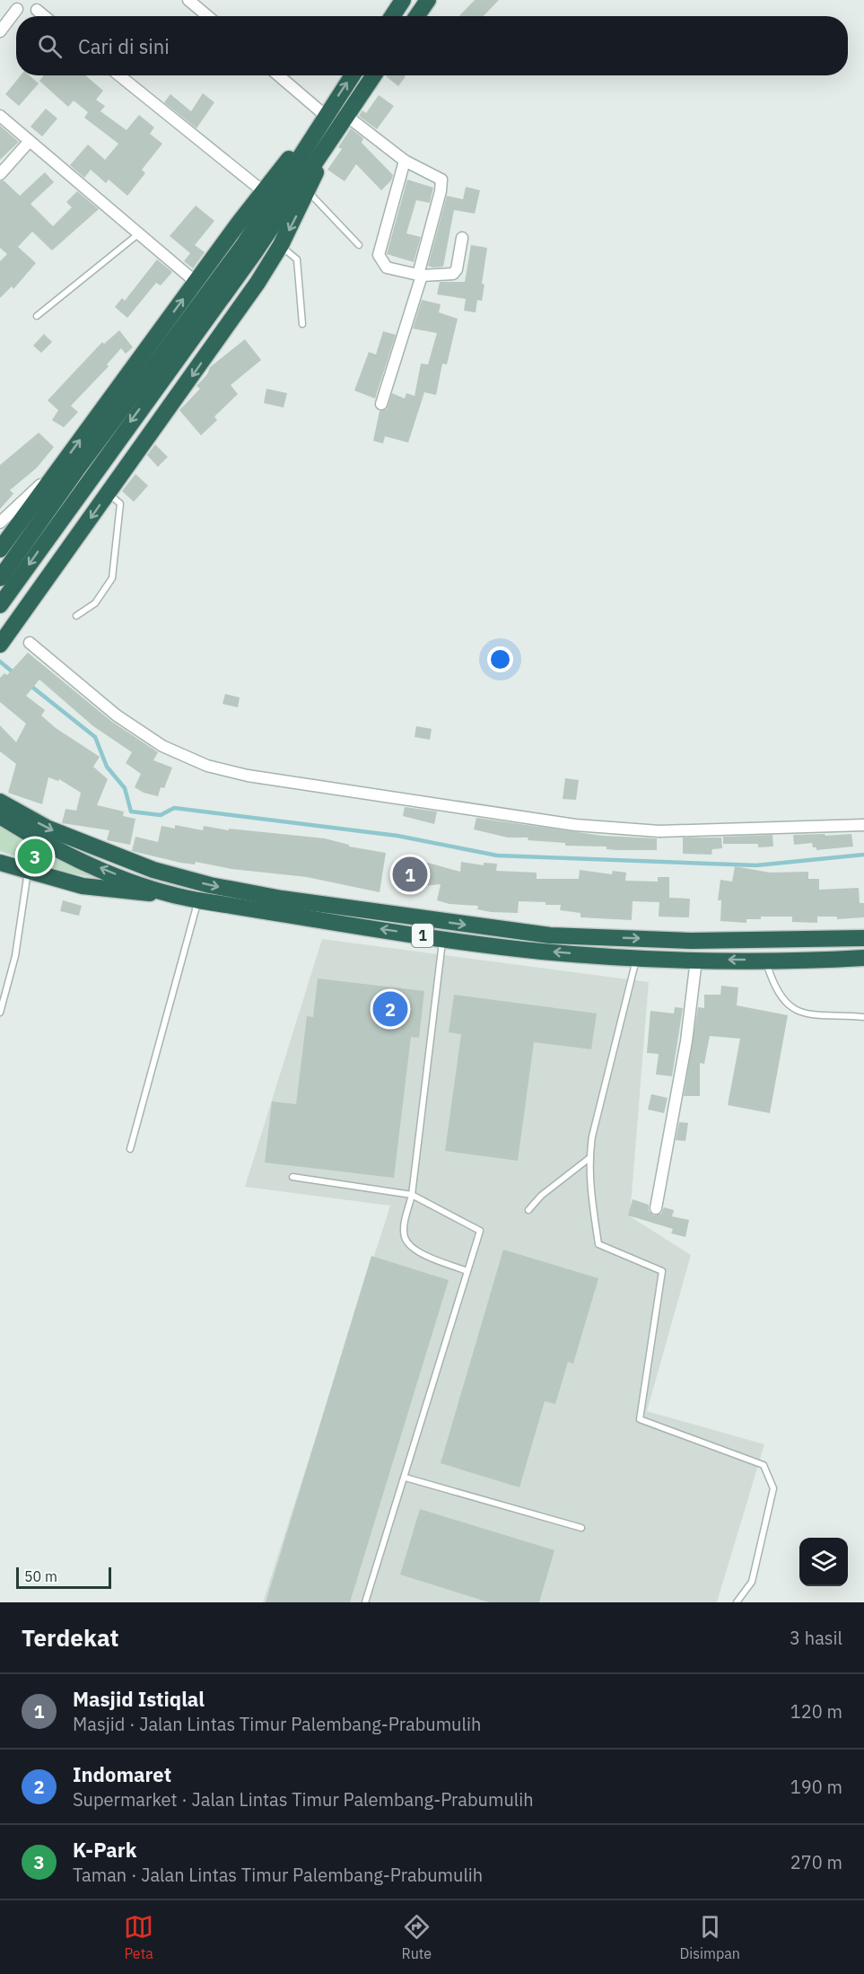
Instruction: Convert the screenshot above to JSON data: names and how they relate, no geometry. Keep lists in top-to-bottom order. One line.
{"streets":{"highway":["1"]},"scale_bar":"50 m","page":{"search":"Cari di sini","pins":["3","1","2"],"scale":"50 m","heading":["Terdekat","3 hasil"],"list":[{"mark":"1","name":"Masjid Istiqlal","note":"Masjid · Jalan Lintas Timur Palembang-Prabumulih","value":"120 m"},{"mark":"2","name":"Indomaret","note":"Supermarket · Jalan Lintas Timur Palembang-Prabumulih","value":"190 m"},{"mark":"3","name":"K-Park","note":"Taman · Jalan Lintas Timur Palembang-Prabumulih","value":"270 m"}],"nav":["Peta","Rute","Disimpan"]}}
